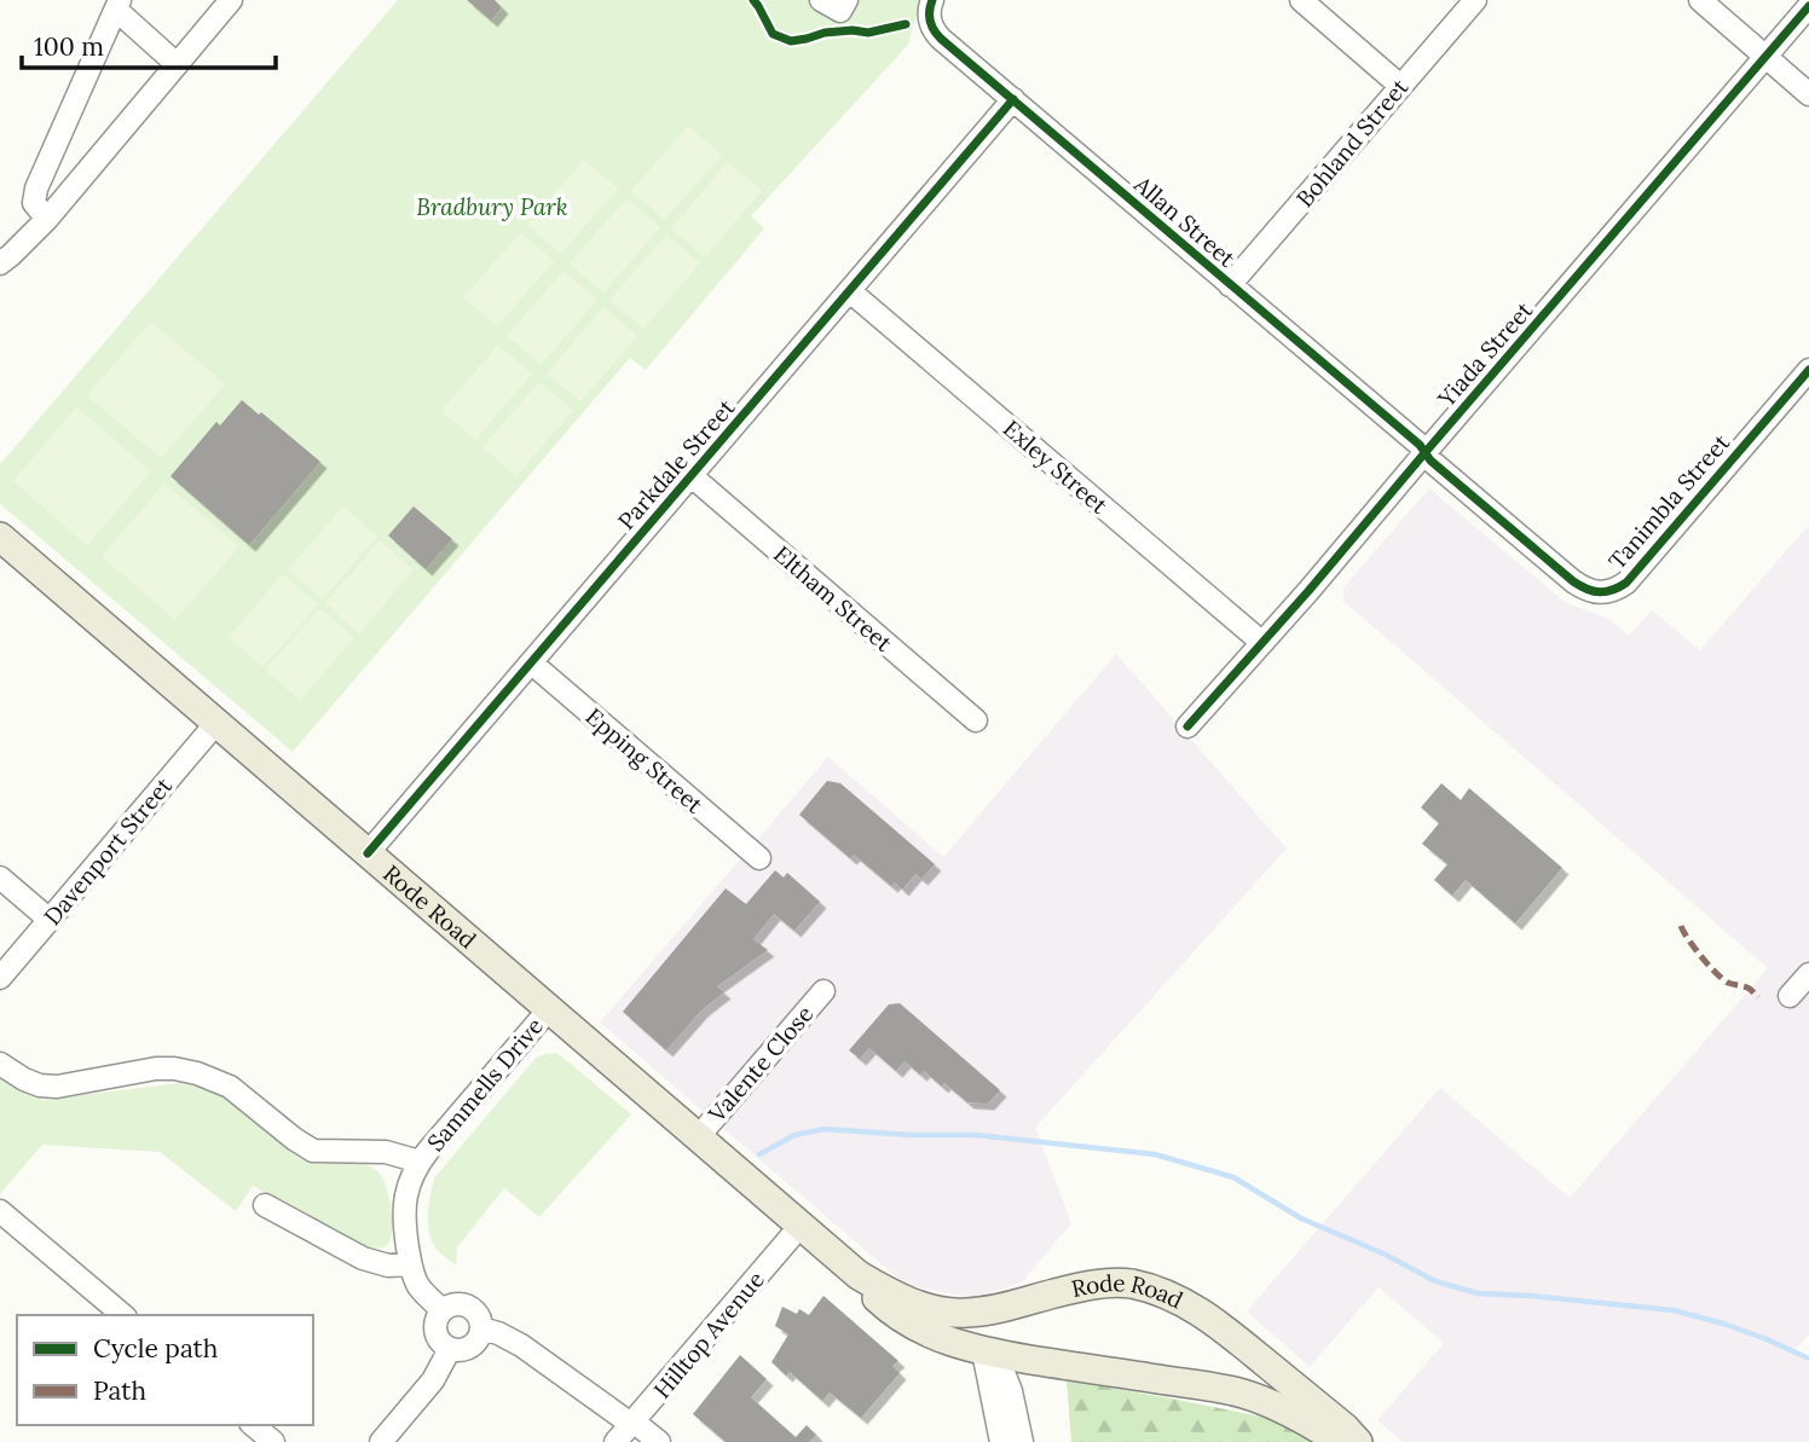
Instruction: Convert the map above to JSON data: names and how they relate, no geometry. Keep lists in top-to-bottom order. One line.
{"streets":{"main road":["Rode Road"],"street":["Bohland Street","Allan Street","Yiada Street","Parkdale Street","Exley Street","Tanimbla Street","Eltham Street","Epping Street","Davenport Street","Valente Close","Sammells Drive","Hilltop Avenue"]},"crossings":[["Bohland Street","Allan Street"],["Allan Street","Yiada Street"],["Allan Street","Parkdale Street"],["Allan Street","Tanimbla Street"],["Yiada Street","Exley Street"],["Yiada Street","Tanimbla Street"],["Parkdale Street","Exley Street"],["Parkdale Street","Eltham Street"],["Parkdale Street","Epping Street"],["Parkdale Street","Rode Road"],["Davenport Street","Rode Road"],["Rode Road","Valente Close"],["Rode Road","Sammells Drive"],["Rode Road","Hilltop Avenue"]],"parks":["Bradbury Park"],"legend":["Cycle path","Path"],"scale_bar":"100 m"}
